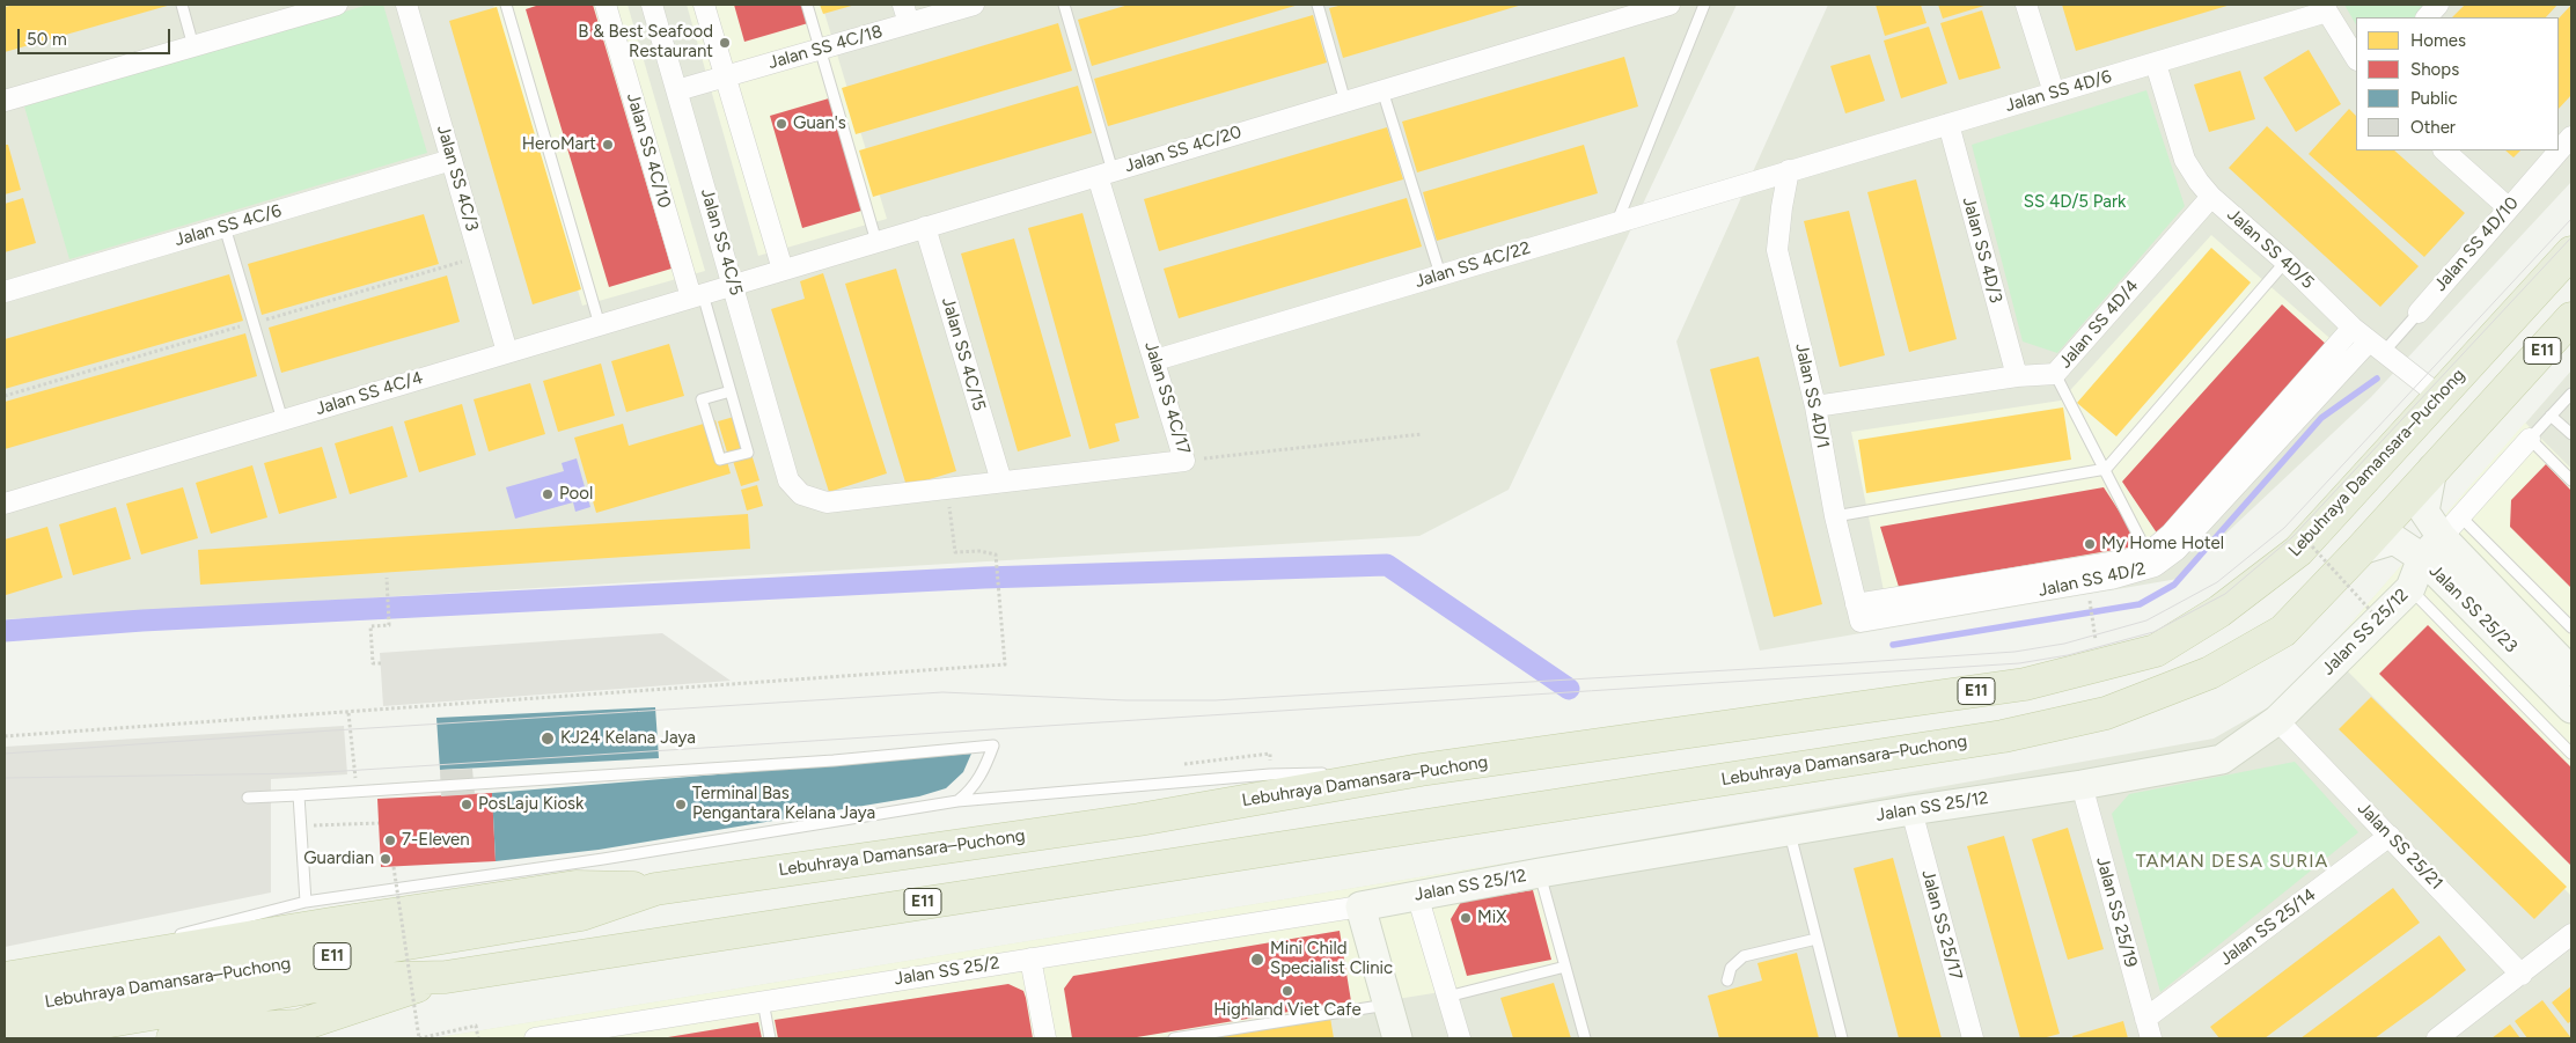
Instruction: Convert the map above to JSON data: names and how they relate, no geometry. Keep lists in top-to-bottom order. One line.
{"streets":{"highway":["E11","Lebuhraya Damansara–Puchong"],"street":["Jalan SS 4C/18","Jalan SS 4D/6","Jalan SS 4C/20","Jalan SS 4C/10","Jalan SS 4C/3","Jalan SS 4C/6","Jalan SS 4C/5","Jalan SS 4D/10","Jalan SS 4D/5","Jalan SS 4D/3","Jalan SS 4C/22","Jalan SS 4D/4","Jalan SS 4C/15","Jalan SS 4C/4","Jalan SS 4D/1","Jalan SS 4C/17","Jalan SS 4D/2","Jalan SS 25/23","Jalan SS 25/12","Jalan SS 25/21","Jalan SS 25/19","Jalan SS 25/17","Jalan SS 25/14","Jalan SS 25/2"]},"crossings":[["Jalan SS 4C/18","Jalan SS 4C/5"],["Jalan SS 4D/6","Jalan SS 4D/5"],["Jalan SS 4D/6","Jalan SS 4D/3"],["Jalan SS 4D/6","Jalan SS 4C/22"],["Jalan SS 4D/6","Jalan SS 4D/1"],["Jalan SS 4C/20","Jalan SS 4C/5"],["Jalan SS 4C/20","Jalan SS 4C/15"],["Jalan SS 4C/20","Jalan SS 4C/4"],["Jalan SS 4C/20","Jalan SS 4C/17"],["Jalan SS 4C/10","Jalan SS 4C/4"],["Jalan SS 4C/3","Jalan SS 4C/6"],["Jalan SS 4C/3","Jalan SS 4C/4"],["Jalan SS 4C/5","Jalan SS 4C/4"],["Jalan SS 4D/10","Jalan SS 4D/5"],["Jalan SS 4D/10","Jalan SS 4D/2"],["Jalan SS 4D/5","Jalan SS 4D/4"],["Jalan SS 4D/5","Lebuhraya Damansara–Puchong"],["Jalan SS 4D/5","Jalan SS 4D/2"],["Jalan SS 4D/3","Jalan SS 4D/4"],["Jalan SS 4C/22","Jalan SS 4D/1"],["Jalan SS 4C/22","Jalan SS 4C/17"],["Jalan SS 4D/4","Jalan SS 4D/1"],["Jalan SS 4D/1","Jalan SS 4D/2"],["Lebuhraya Damansara–Puchong","Jalan SS 25/23"],["Jalan SS 25/23","Jalan SS 25/12"],["Jalan SS 25/12","Jalan SS 25/21"],["Jalan SS 25/12","Jalan SS 25/19"],["Jalan SS 25/12","Jalan SS 25/17"],["Jalan SS 25/12","Jalan SS 25/2"],["Jalan SS 25/21","Jalan SS 25/14"],["Jalan SS 25/19","Jalan SS 25/14"]],"districts":["TAMAN DESA SURIA"],"parks":["SS 4D/5 Park"],"places":["B & Best Seafood Restaurant","Guan's","HeroMart","Pool","My Home Hotel","KJ24 Kelana Jaya","PosLaju Kiosk","Terminal Bas Pengantara Kelana Jaya","7-Eleven","Guardian","MiX","Mini Child Specialist Clinic","Highland Viet Cafe"],"legend":["Homes","Shops","Public","Other"],"scale_bar":"50 m"}
